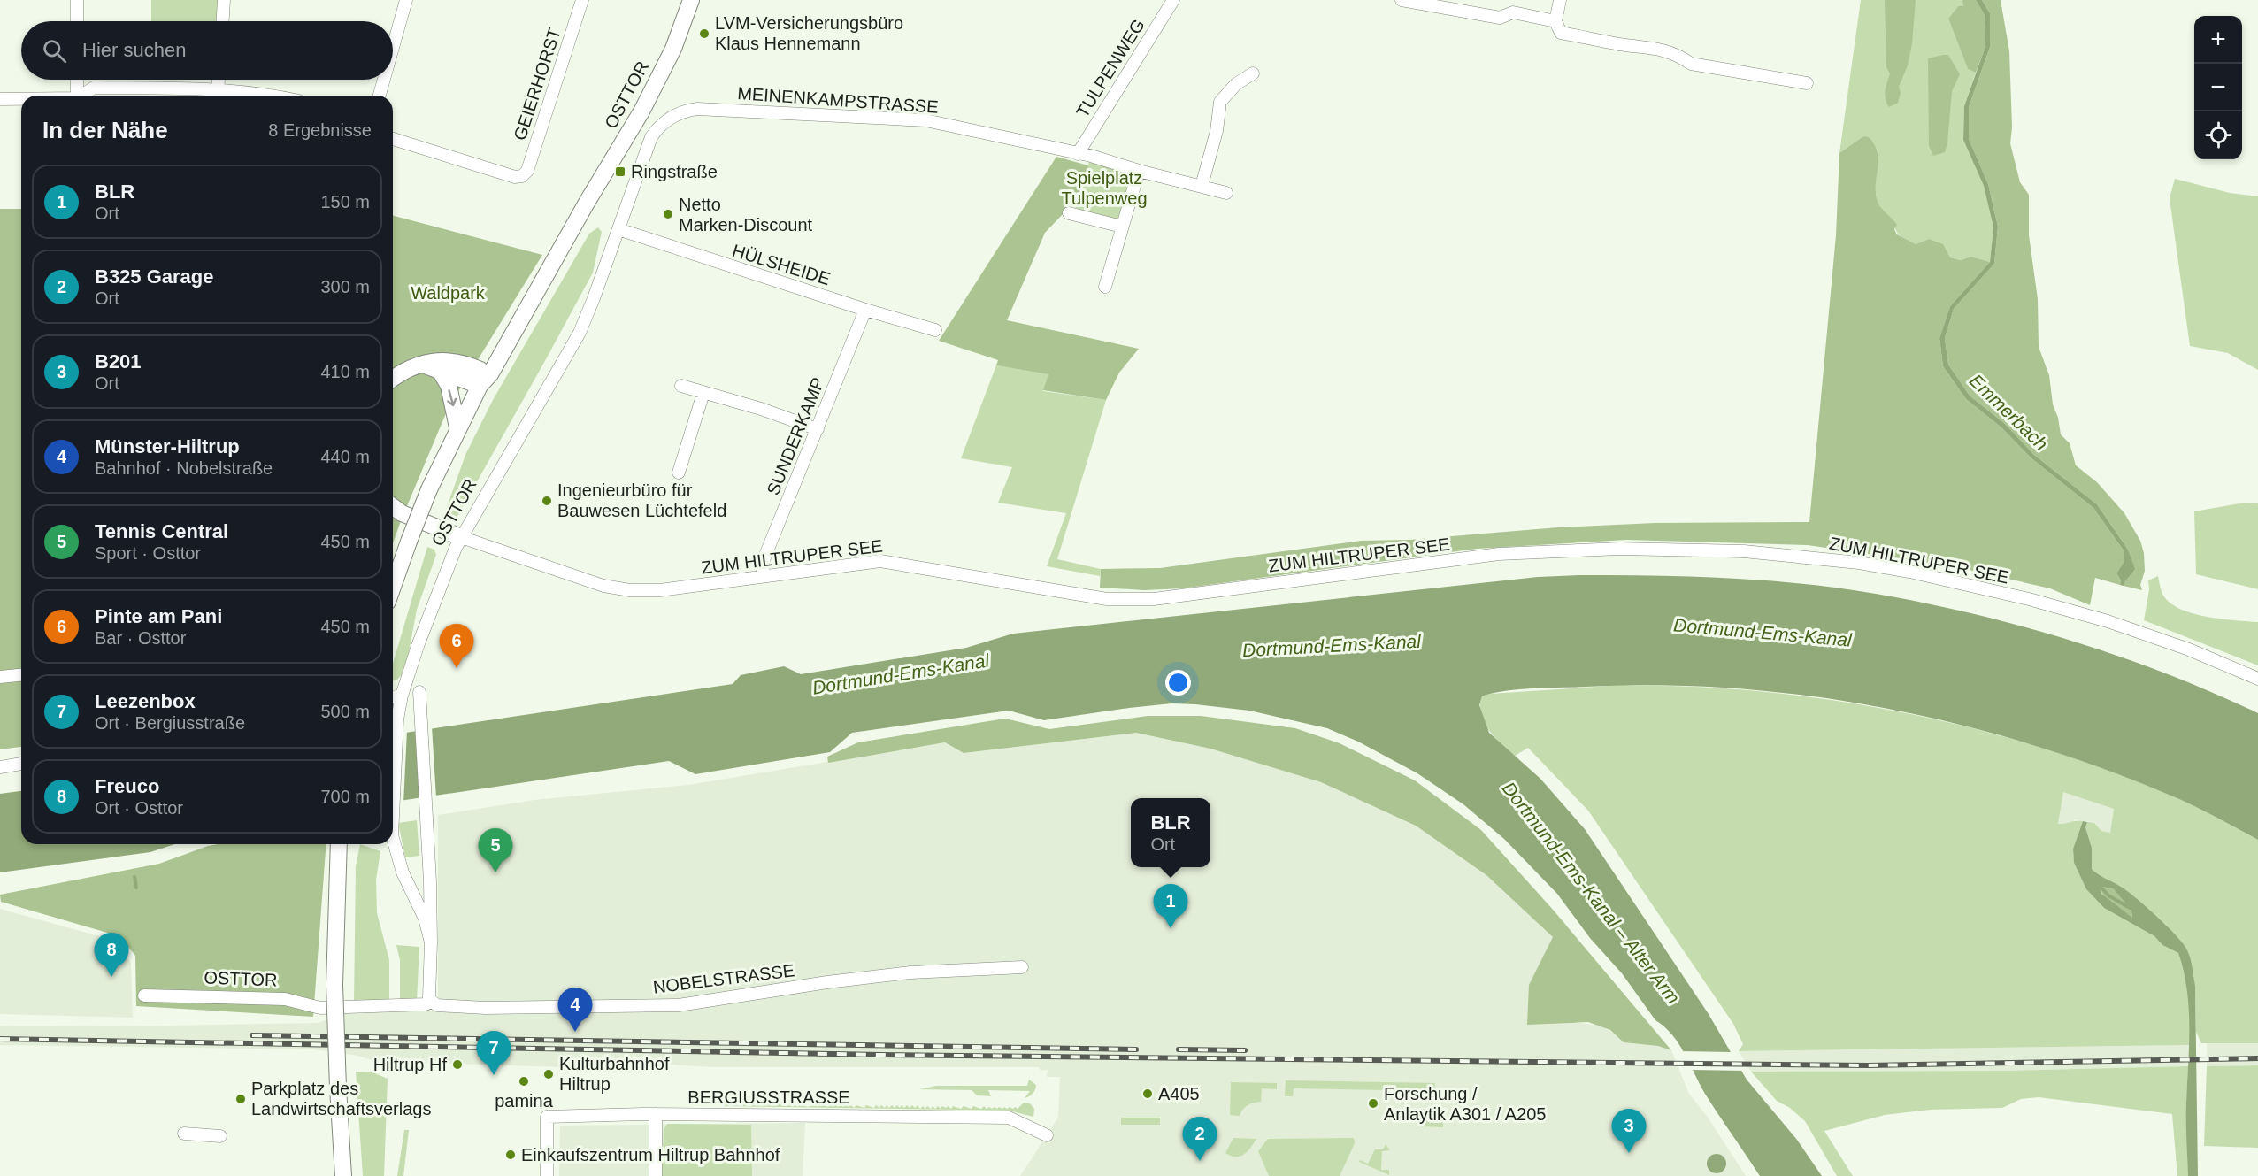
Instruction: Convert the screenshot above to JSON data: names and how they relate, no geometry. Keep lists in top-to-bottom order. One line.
{"streets":{"main road":["OSTTOR"],"street":["TULPENWEG","GEIERHORST","MEINENKAMPSTRASSE","HÜLSHEIDE","SUNDERKAMP","ZUM HILTRUPER SEE","NOBELSTRASSE","BERGIUSSTRASSE"]},"crossings":[["TULPENWEG","MEINENKAMPSTRASSE"],["OSTTOR","MEINENKAMPSTRASSE"],["OSTTOR","HÜLSHEIDE"],["OSTTOR","ZUM HILTRUPER SEE"],["OSTTOR","NOBELSTRASSE"],["HÜLSHEIDE","SUNDERKAMP"],["SUNDERKAMP","ZUM HILTRUPER SEE"]],"water":["Emmerbach","Dortmund-Ems-Kanal","Dortmund-Ems-Kanal – Alter Arm"],"parks":["Spielplatz Tulpenweg","Waldpark"],"places":{"other":["LVM-Versicherungsbüro Klaus Hennemann","Netto Marken-Discount","Ingenieurbüro für Bauwesen Lüchtefeld","Hiltrup Hf","Kulturbahnhof Hiltrup","pamina","A405","Parkplatz des Landwirtschaftsverlags","Forschung / Anlaytik A301 / A205","Einkaufszentrum Hiltrup Bahnhof"],"transit":["Ringstraße"]},"page":{"map_buttons":["+","−"],"search":"Hier suchen","heading":["In der Nähe","8 Ergebnisse"],"list":[{"mark":"1","name":"BLR","note":"Ort","value":"150 m"},{"mark":"2","name":"B325 Garage","note":"Ort","value":"300 m"},{"mark":"3","name":"B201","note":"Ort","value":"410 m"},{"mark":"4","name":"Münster-Hiltrup","note":"Bahnhof · Nobelstraße","value":"440 m"},{"mark":"5","name":"Tennis Central","note":"Sport · Osttor","value":"450 m"},{"mark":"6","name":"Pinte am Pani","note":"Bar · Osttor","value":"450 m"},{"mark":"7","name":"Leezenbox","note":"Ort · Bergiusstraße","value":"500 m"},{"mark":"8","name":"Freuco","note":"Ort · Osttor","value":"700 m"}],"pins":["6","5","1","8","4","7","3","2"],"popup":["BLR","Ort"]}}
